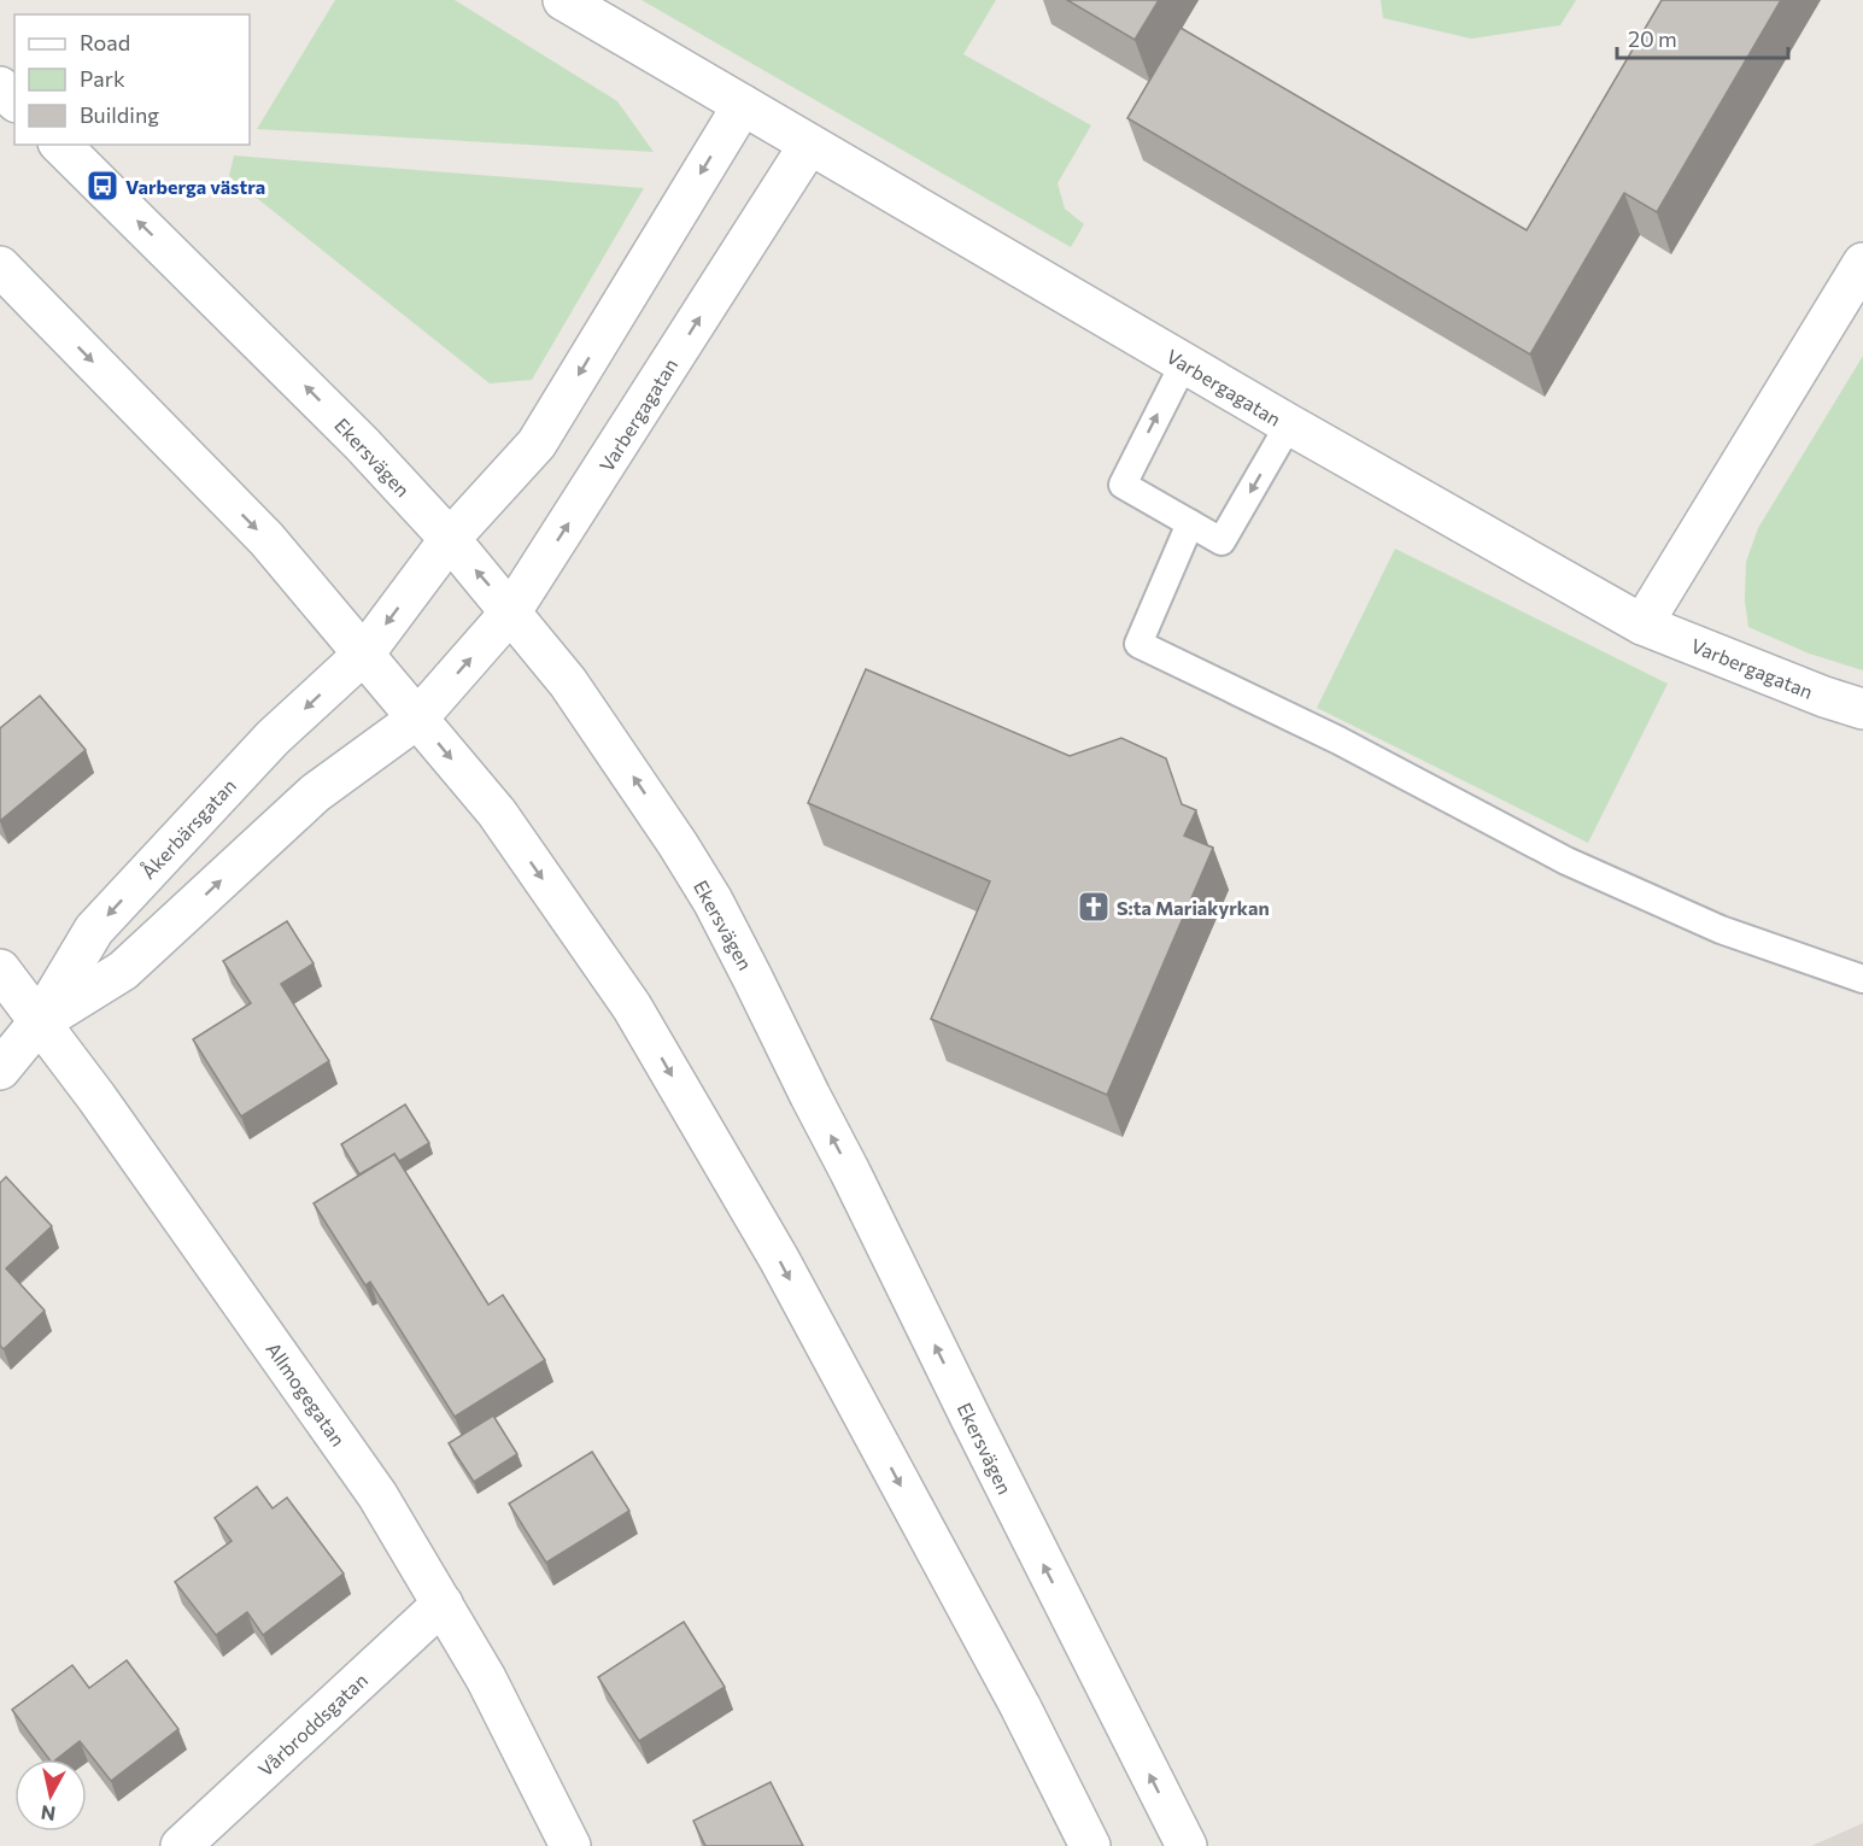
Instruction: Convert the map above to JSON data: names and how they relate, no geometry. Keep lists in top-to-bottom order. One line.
{"streets":{"street":["Varbergagatan","Ekersvägen","Åkerbärsgatan","Allmogegatan","Vårbroddsgatan"]},"crossings":[["Varbergagatan","Ekersvägen"],["Varbergagatan","Åkerbärsgatan"],["Ekersvägen","Åkerbärsgatan"],["Åkerbärsgatan","Allmogegatan"],["Allmogegatan","Vårbroddsgatan"]],"places":{"bus stop":["Varberga västra"],"church":["S:ta Mariakyrkan"]},"legend":["Road","Park","Building"],"scale_bar":"20 m","north":"bottom"}
